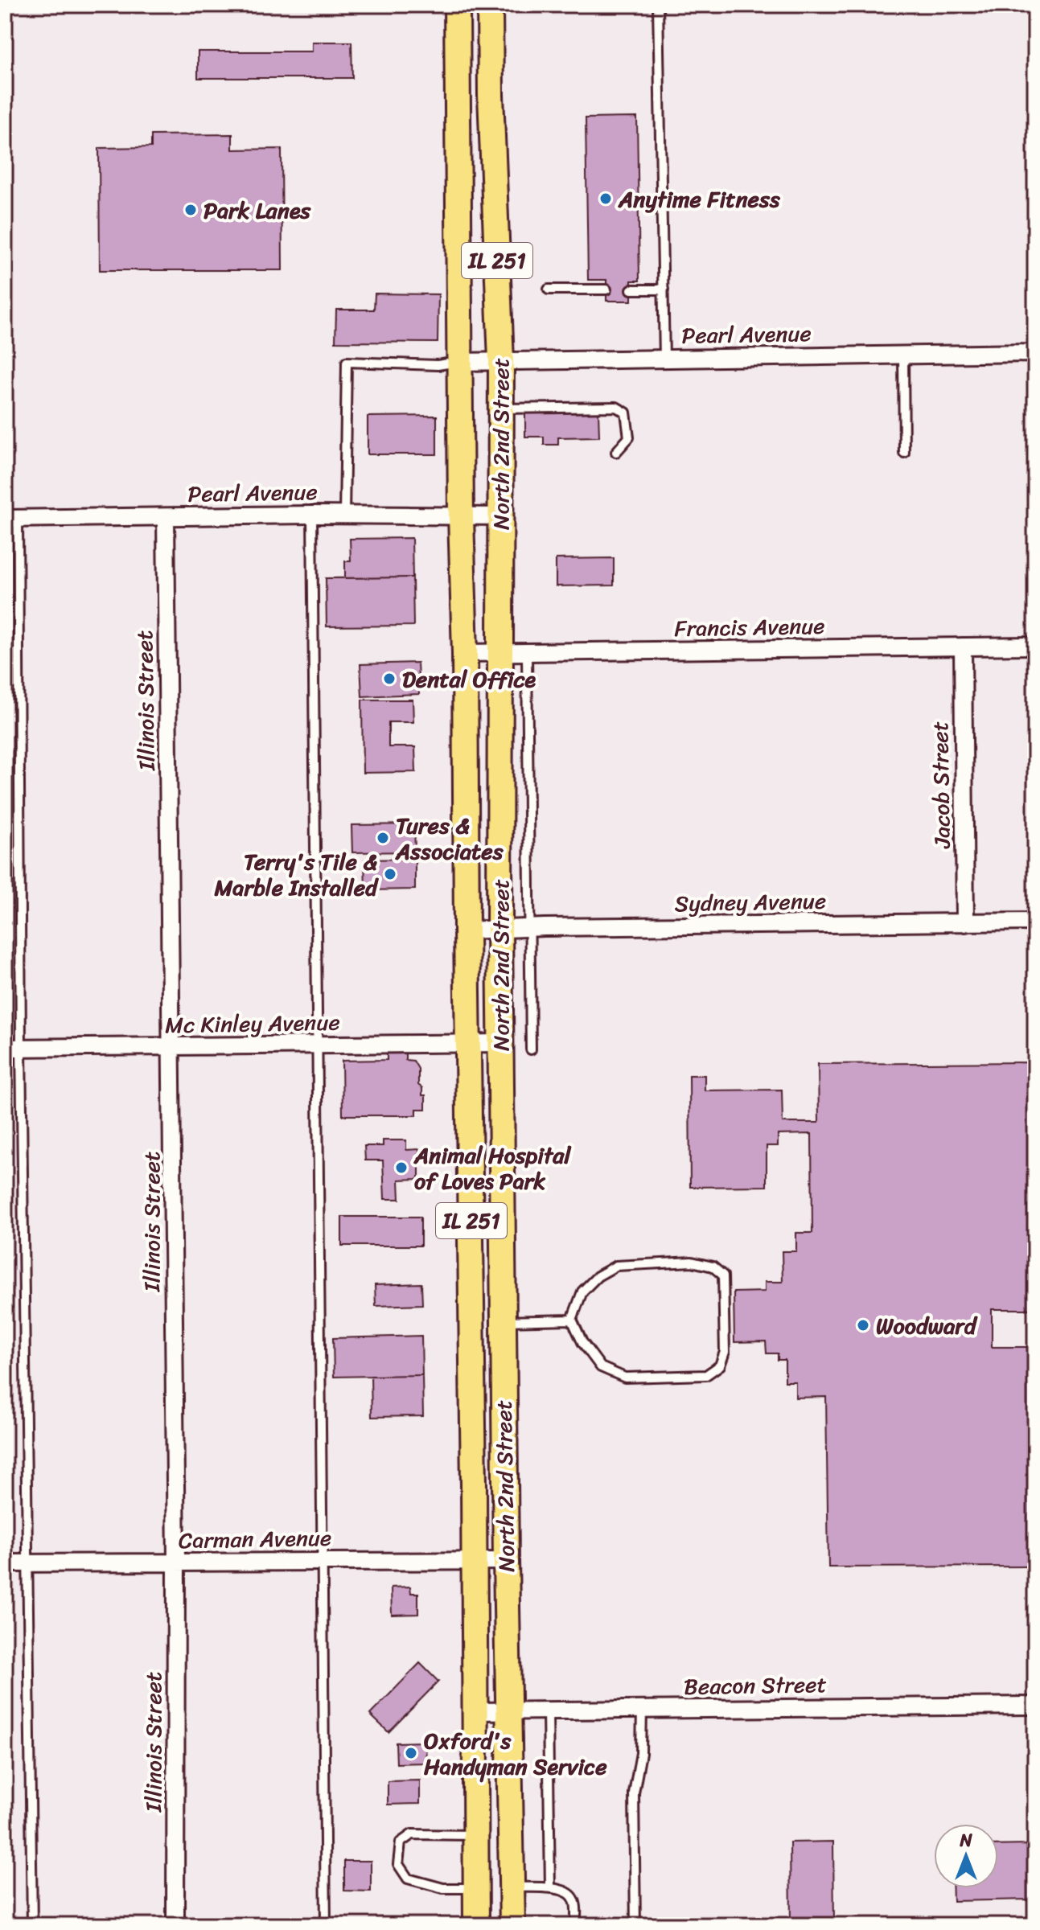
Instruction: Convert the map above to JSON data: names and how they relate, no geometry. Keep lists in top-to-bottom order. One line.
{"streets":{"main road":["IL 251","North 2nd Street"],"street":["Pearl Avenue","Francis Avenue","Illinois Street","Jacob Street","Sydney Avenue","Mc Kinley Avenue","Carman Avenue","Beacon Street"]},"crossings":[["Pearl Avenue","North 2nd Street"],["Pearl Avenue","Illinois Street"],["North 2nd Street","Francis Avenue"],["North 2nd Street","Sydney Avenue"],["North 2nd Street","Mc Kinley Avenue"],["North 2nd Street","Carman Avenue"],["North 2nd Street","Beacon Street"],["Francis Avenue","Jacob Street"],["Illinois Street","Mc Kinley Avenue"],["Illinois Street","Carman Avenue"],["Jacob Street","Sydney Avenue"]],"places":["Anytime Fitness","Park Lanes","Dental Office","Tures & Associates","Terry's Tile & Marble Installed","Animal Hospital of Loves Park","Woodward","Oxford's Handyman Service"],"north":"top"}
